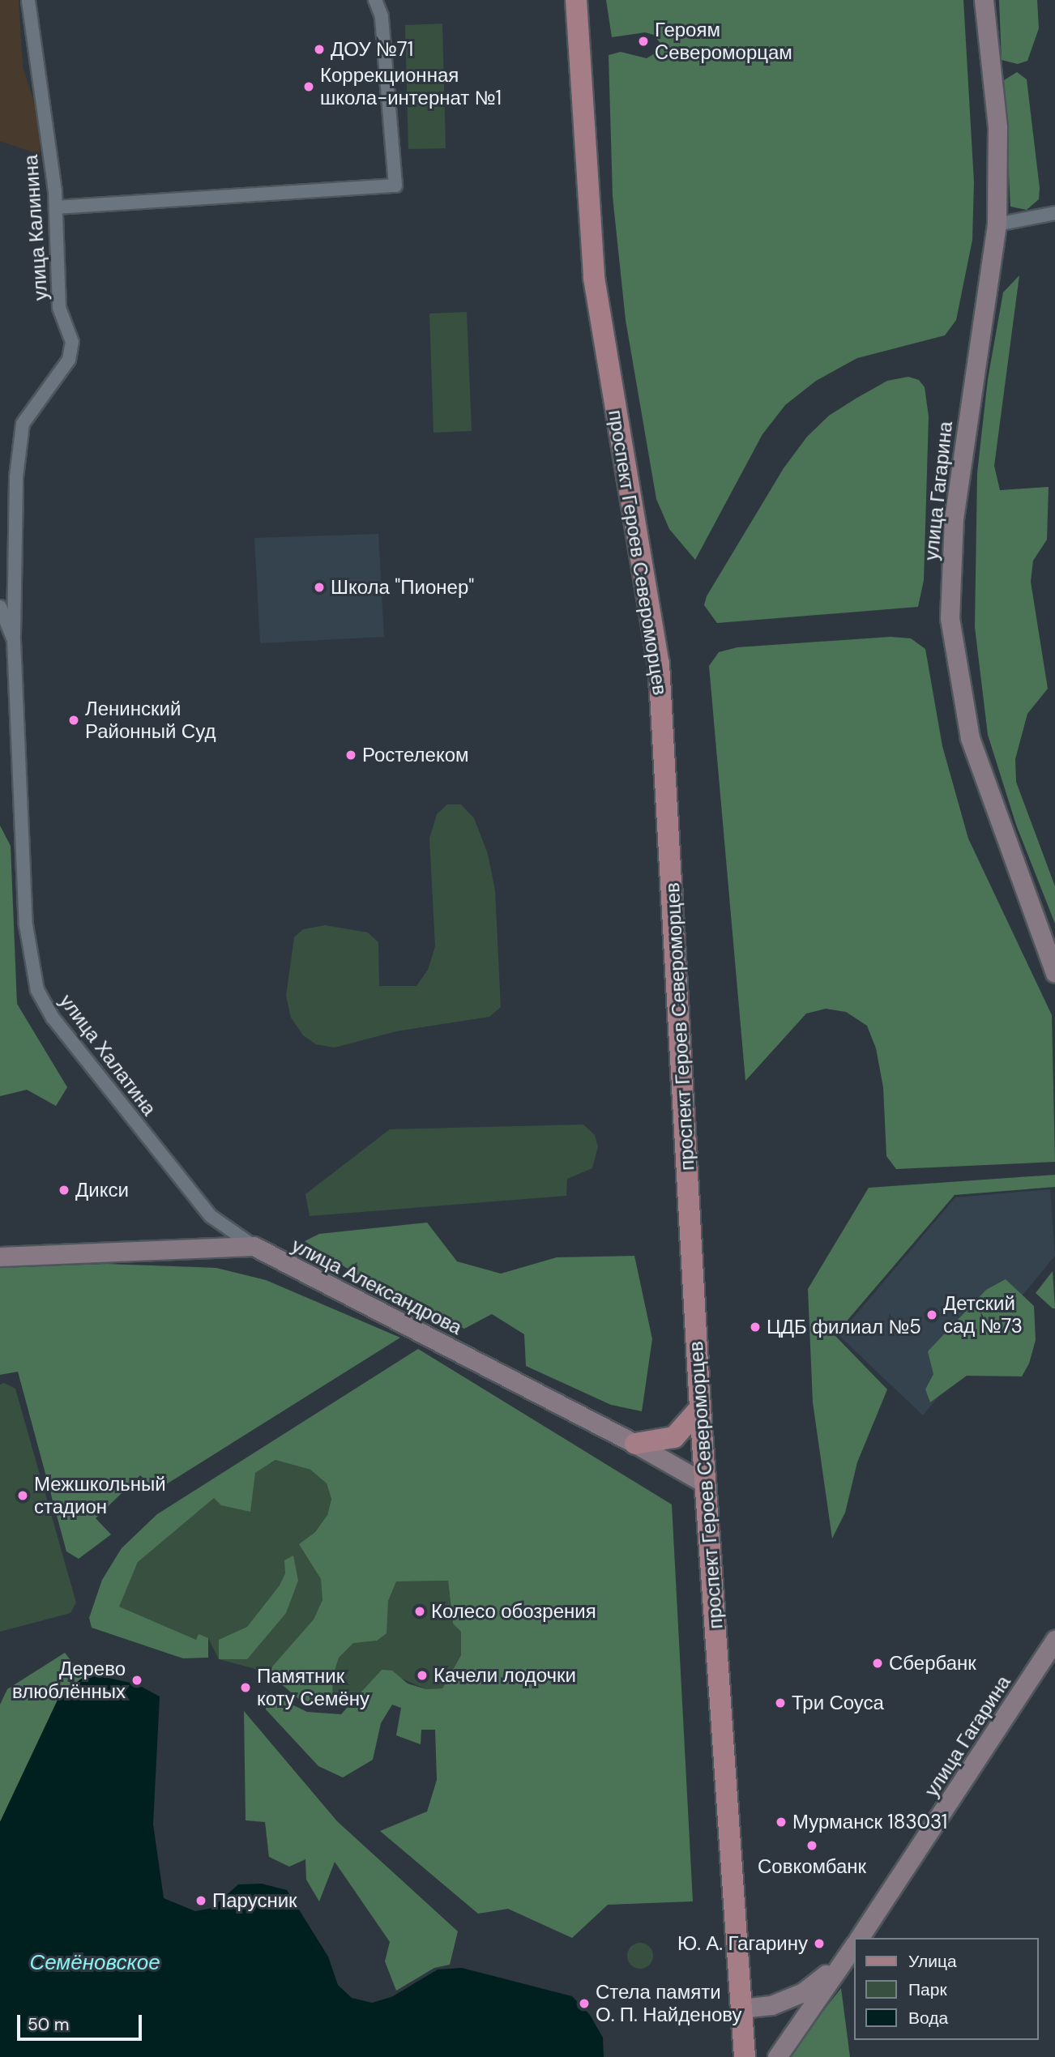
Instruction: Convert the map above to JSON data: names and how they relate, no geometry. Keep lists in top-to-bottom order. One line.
{"streets":{"main road":["проспект Героев Североморцев"],"street":["улица Калинина","улица Гагарина","улица Халатина","улица Александрова"]},"crossings":[["улица Калинина","улица Халатина"],["проспект Героев Североморцев","улица Александрова"],["улица Халатина","улица Александрова"]],"water":["Семёновское"],"places":["Героям Cевероморцам","ДОУ №71","Коррекционная школа-интернат №1","Школа \"Пионер\"","Ленинский Районный Суд","Ростелеком","Дикси","Детский сад №73","ЦДБ филиал №5","Межшкольный стадион","Колесо обозрения","Сбербанк","Качели лодочки","Дерево влюблённых","Памятник коту Семёну","Три Соуса","Мурманск 183031","Совкомбанк","Парусник","Ю. А. Гагарину","Стела памяти О. П. Найденову"],"legend":["Улица","Парк","Вода"],"scale_bar":"50 m"}
